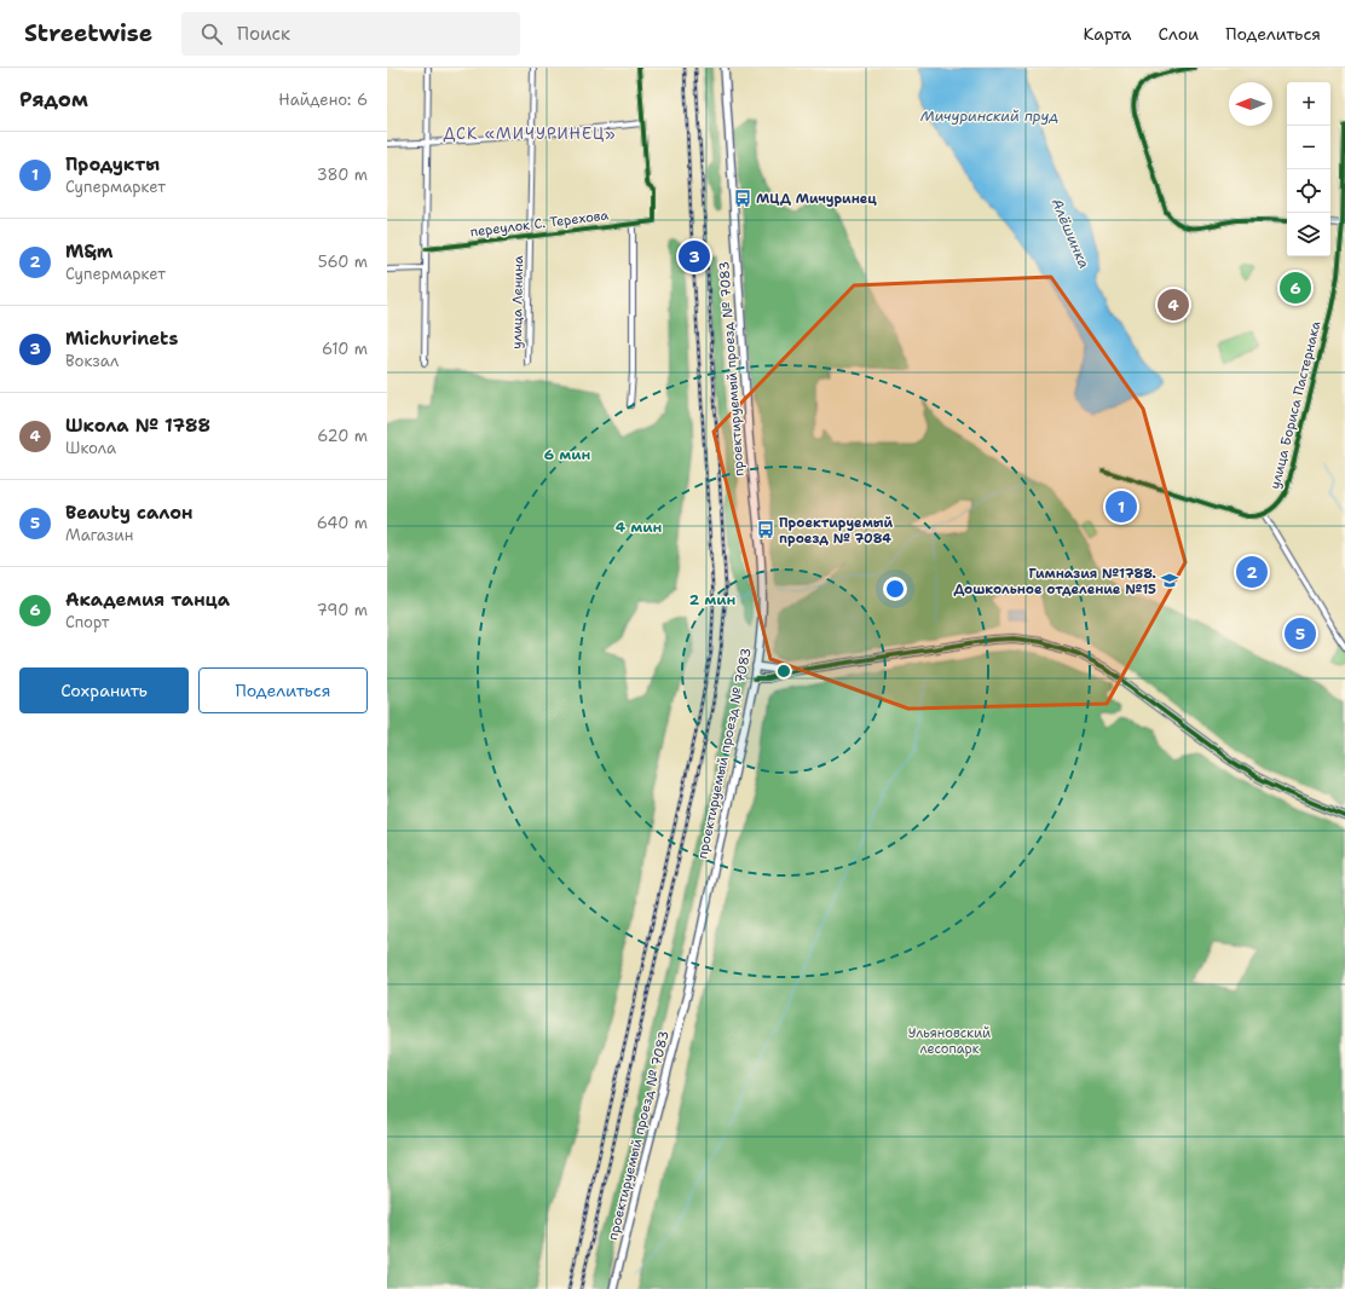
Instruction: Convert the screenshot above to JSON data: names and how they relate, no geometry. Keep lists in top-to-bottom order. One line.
{"streets":{"main road":["проектируемый проезд № 7083"],"street":["переулок С. Терехова","улица Ленина","улица Бориса Пастернака"]},"crossings":[["переулок С. Терехова","улица Ленина"]],"districts":["ДСК «МИЧУРИНЕЦ»"],"water":["Мичуринский пруд","Алёшинка"],"parks":["Ульяновский лесопарк"],"places":{"bus stop":["МЦД Мичуринец","Проектируемый проезд № 7084"],"school or university":["Гимназия №1788. Дошкольное отделение №15"]},"north":"left","page":{"header":"Streetwise","search":"Поиск","nav":["Карта","Слои","Поделиться"],"heading":["Рядом","Найдено: 6"],"map_buttons":["+","−"],"list":[{"mark":"1","name":"Продукты","note":"Супермаркет","value":"380 m"},{"mark":"2","name":"M&m","note":"Супермаркет","value":"560 m"},{"mark":"3","name":"Michurinets","note":"Вокзал","value":"610 m"},{"mark":"4","name":"Школа № 1788","note":"Школа","value":"620 m"},{"mark":"5","name":"Beauty салон","note":"Магазин","value":"640 m"},{"mark":"6","name":"Академия танца","note":"Спорт","value":"790 m"}],"pins":["3","6","4","1","2","5"],"buttons":["Сохранить","Поделиться"]},"rings":["6 мин","4 мин","2 мин"]}
